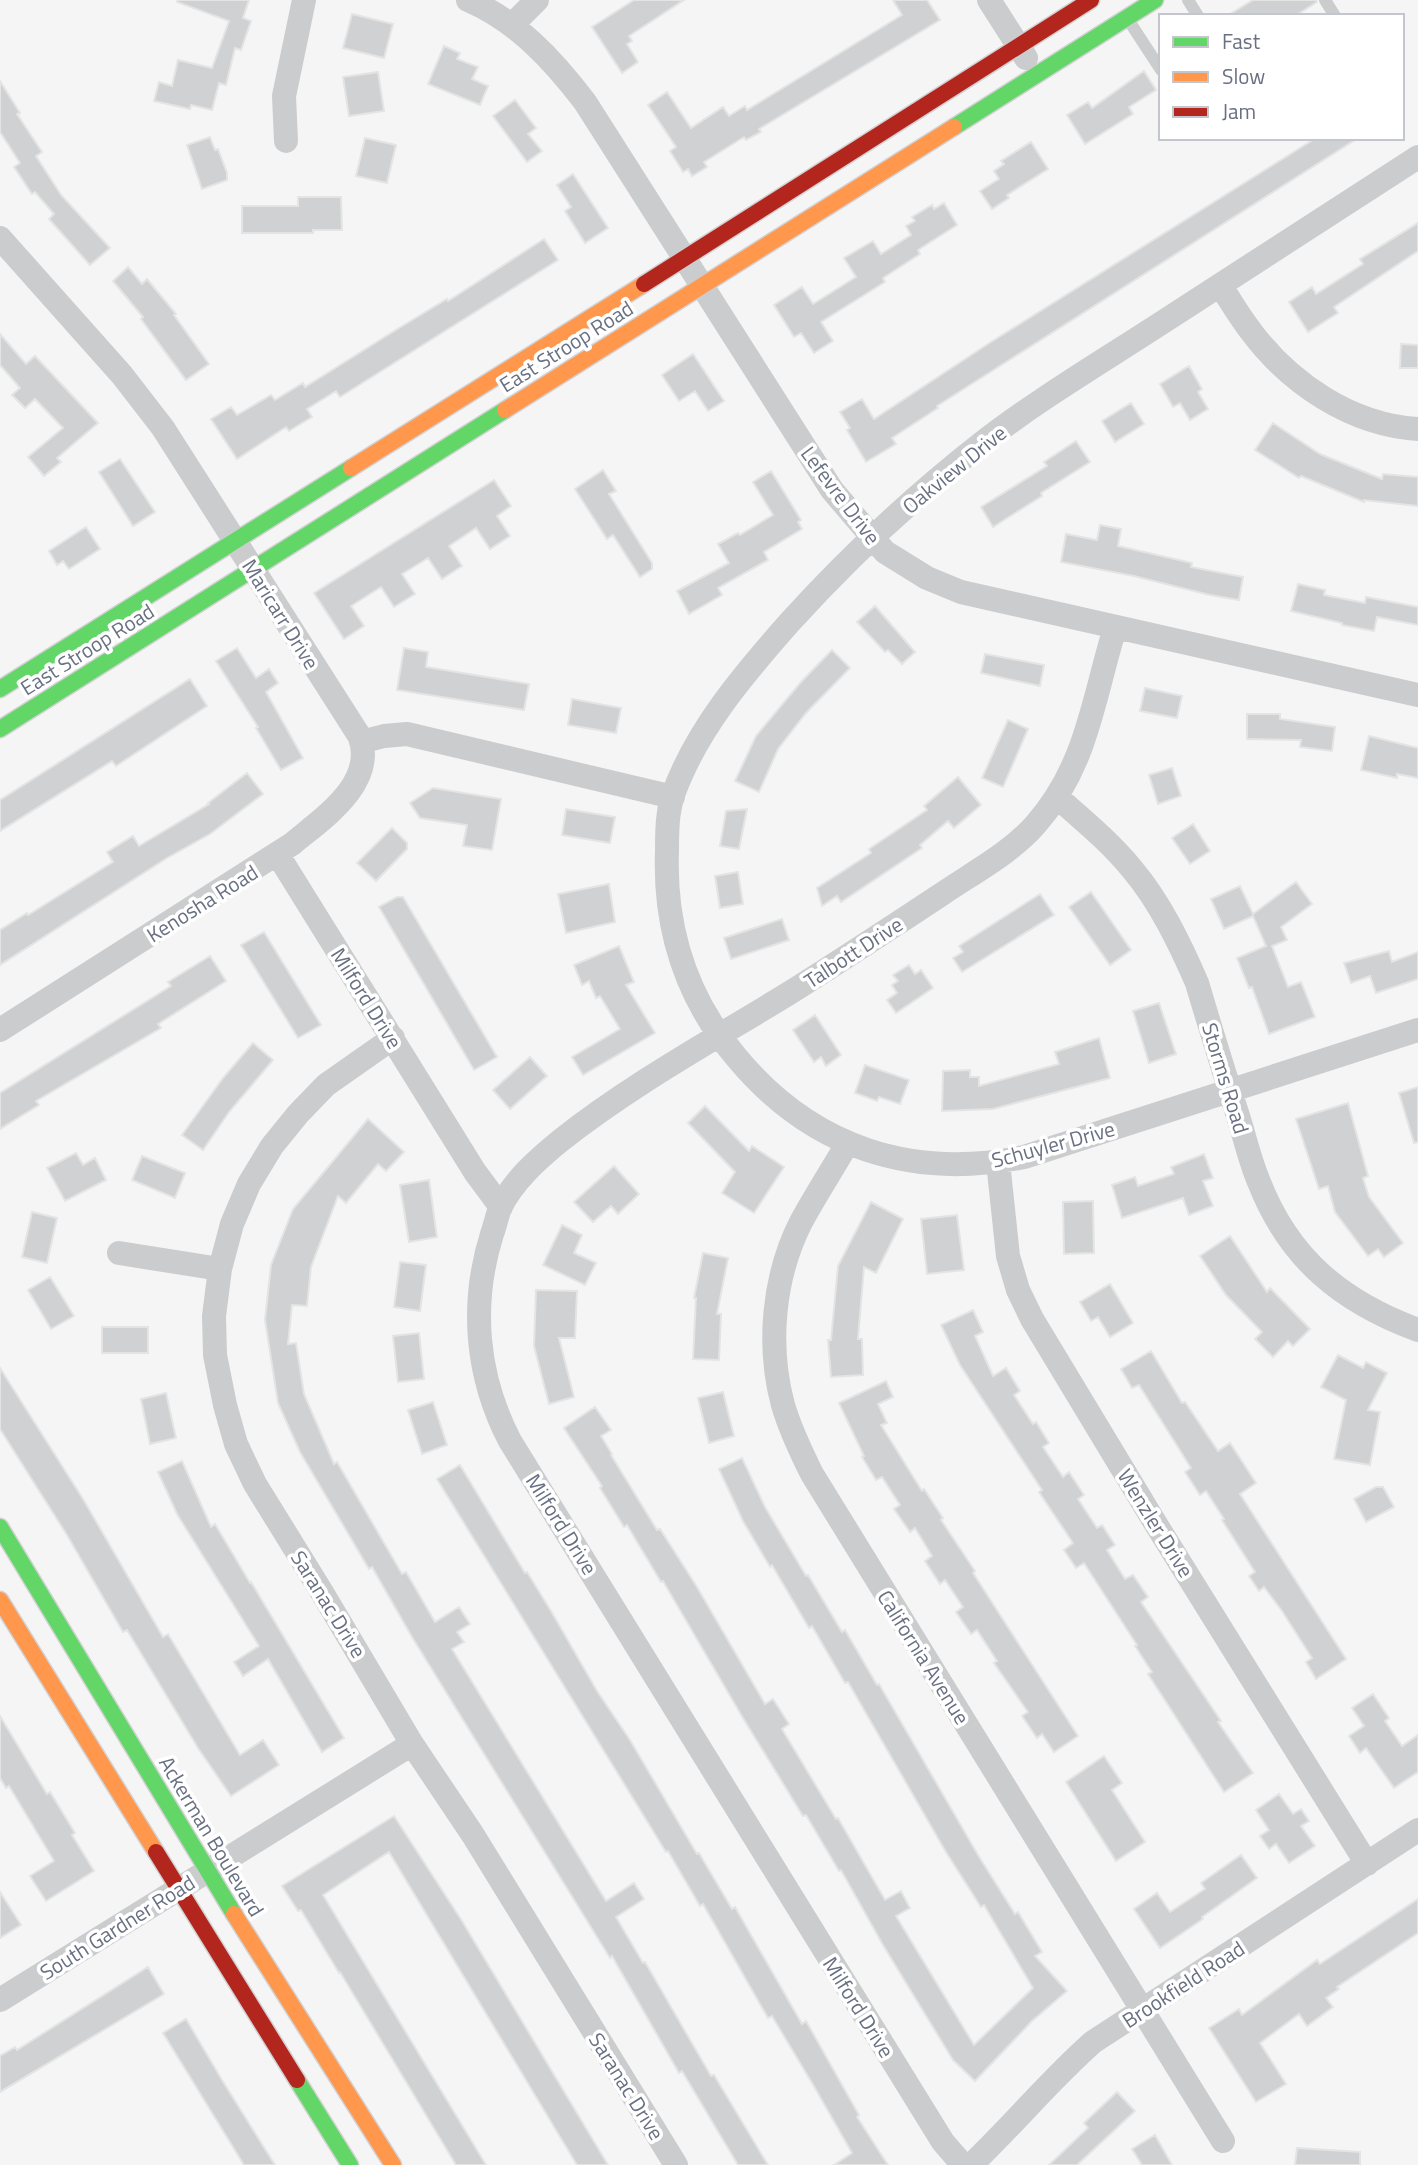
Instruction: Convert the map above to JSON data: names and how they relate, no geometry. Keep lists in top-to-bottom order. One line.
{"streets":{"main road":["East Stroop Road","Ackerman Boulevard"],"street":["Oakview Drive","Lefevre Drive","Maricarr Drive","Kenosha Road","Talbott Drive","Milford Drive","Storms Road","Schuyler Drive","Wenzler Drive","Saranac Drive","California Avenue","South Gardner Road","Brookfield Road"]},"crossings":[["East Stroop Road","Lefevre Drive"],["East Stroop Road","Maricarr Drive"],["Oakview Drive","Lefevre Drive"],["Oakview Drive","Talbott Drive"],["Oakview Drive","Schuyler Drive"],["Lefevre Drive","Talbott Drive"],["Maricarr Drive","Kenosha Road"],["Kenosha Road","Milford Drive"],["Talbott Drive","Milford Drive"],["Talbott Drive","Storms Road"],["Talbott Drive","Schuyler Drive"],["Milford Drive","Saranac Drive"],["Storms Road","Schuyler Drive"],["Schuyler Drive","Wenzler Drive"],["Schuyler Drive","California Avenue"],["Wenzler Drive","Brookfield Road"],["Saranac Drive","South Gardner Road"],["California Avenue","Brookfield Road"],["Ackerman Boulevard","South Gardner Road"]],"legend":["Fast","Slow","Jam"]}
